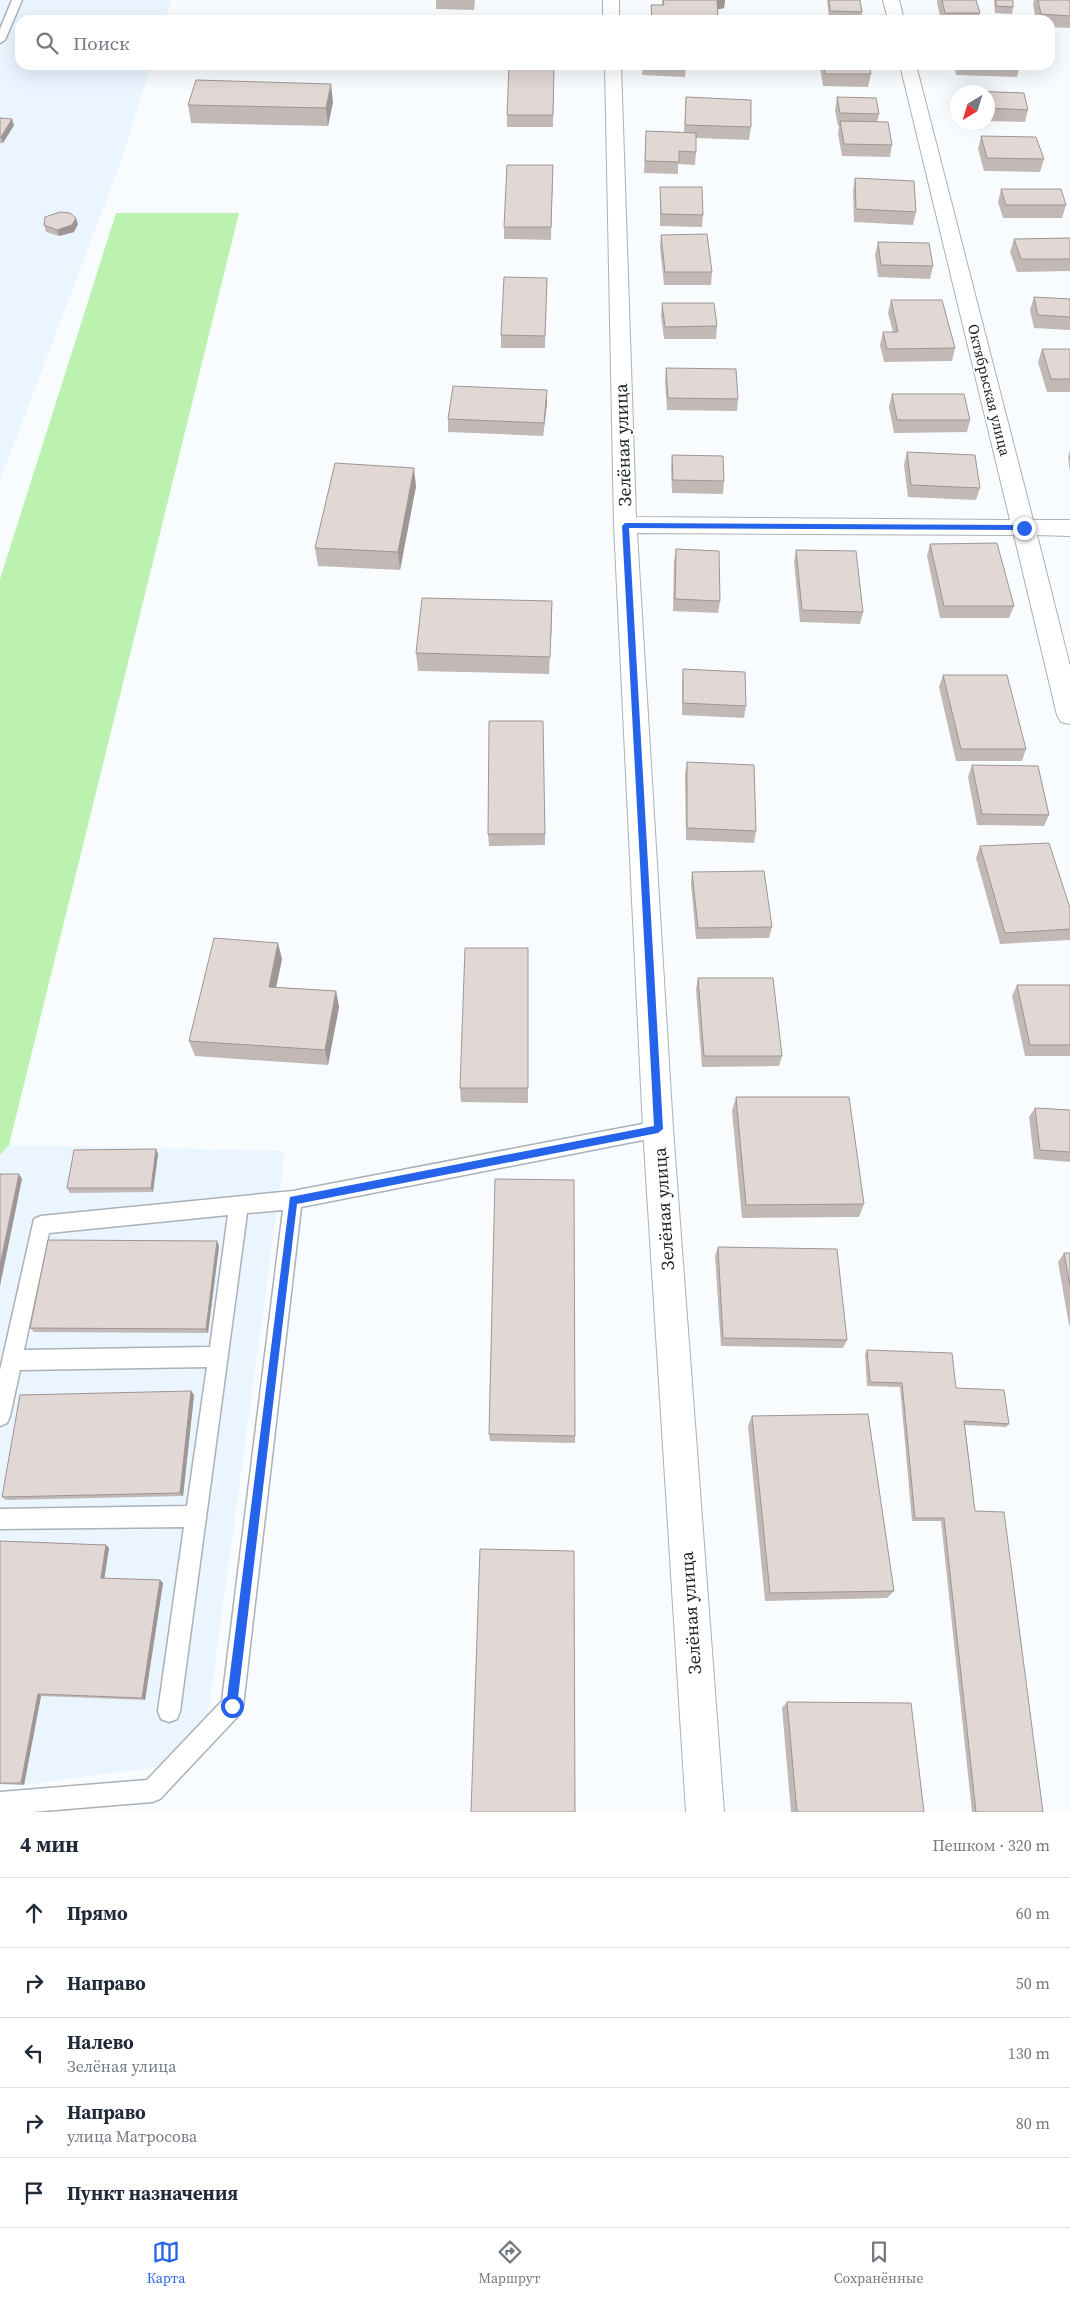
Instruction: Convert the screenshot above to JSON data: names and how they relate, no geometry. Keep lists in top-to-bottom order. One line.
{"streets":{"street":["Октябрьская улица","Зелёная улица"]},"north":"bottom left","page":{"search":"Поиск","heading":["4 мин","Пешком · 320 m"],"list":[["Прямо","60 m"],["Направо","50 m"],["Налево","Зелёная улица","130 m"],["Направо","улица Матросова","80 m"],"Пункт назначения"],"nav":["Карта","Маршрут","Сохранённые"]}}
